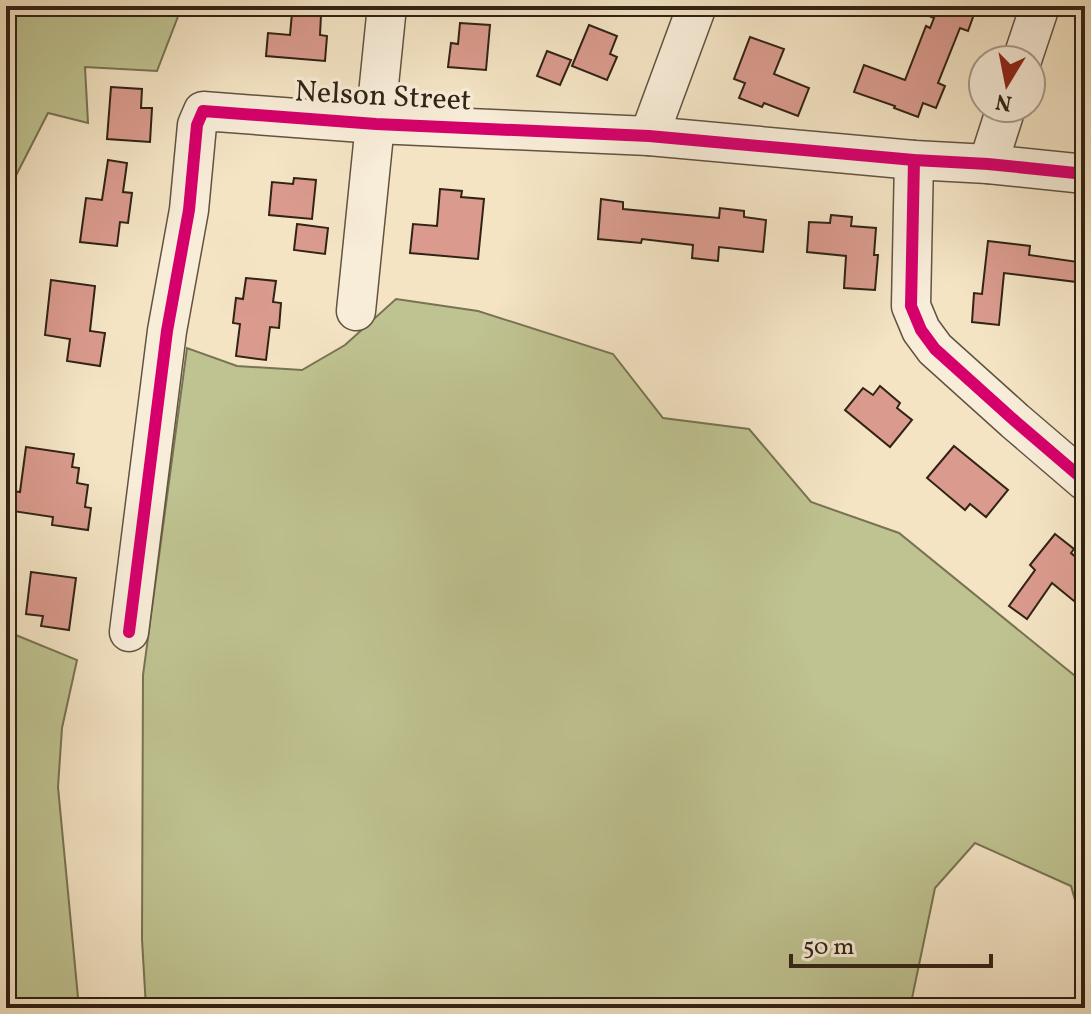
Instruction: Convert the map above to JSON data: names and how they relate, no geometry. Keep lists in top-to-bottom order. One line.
{"streets":{"street":["Nelson Street"]},"scale_bar":"50 m","north":"bottom"}
